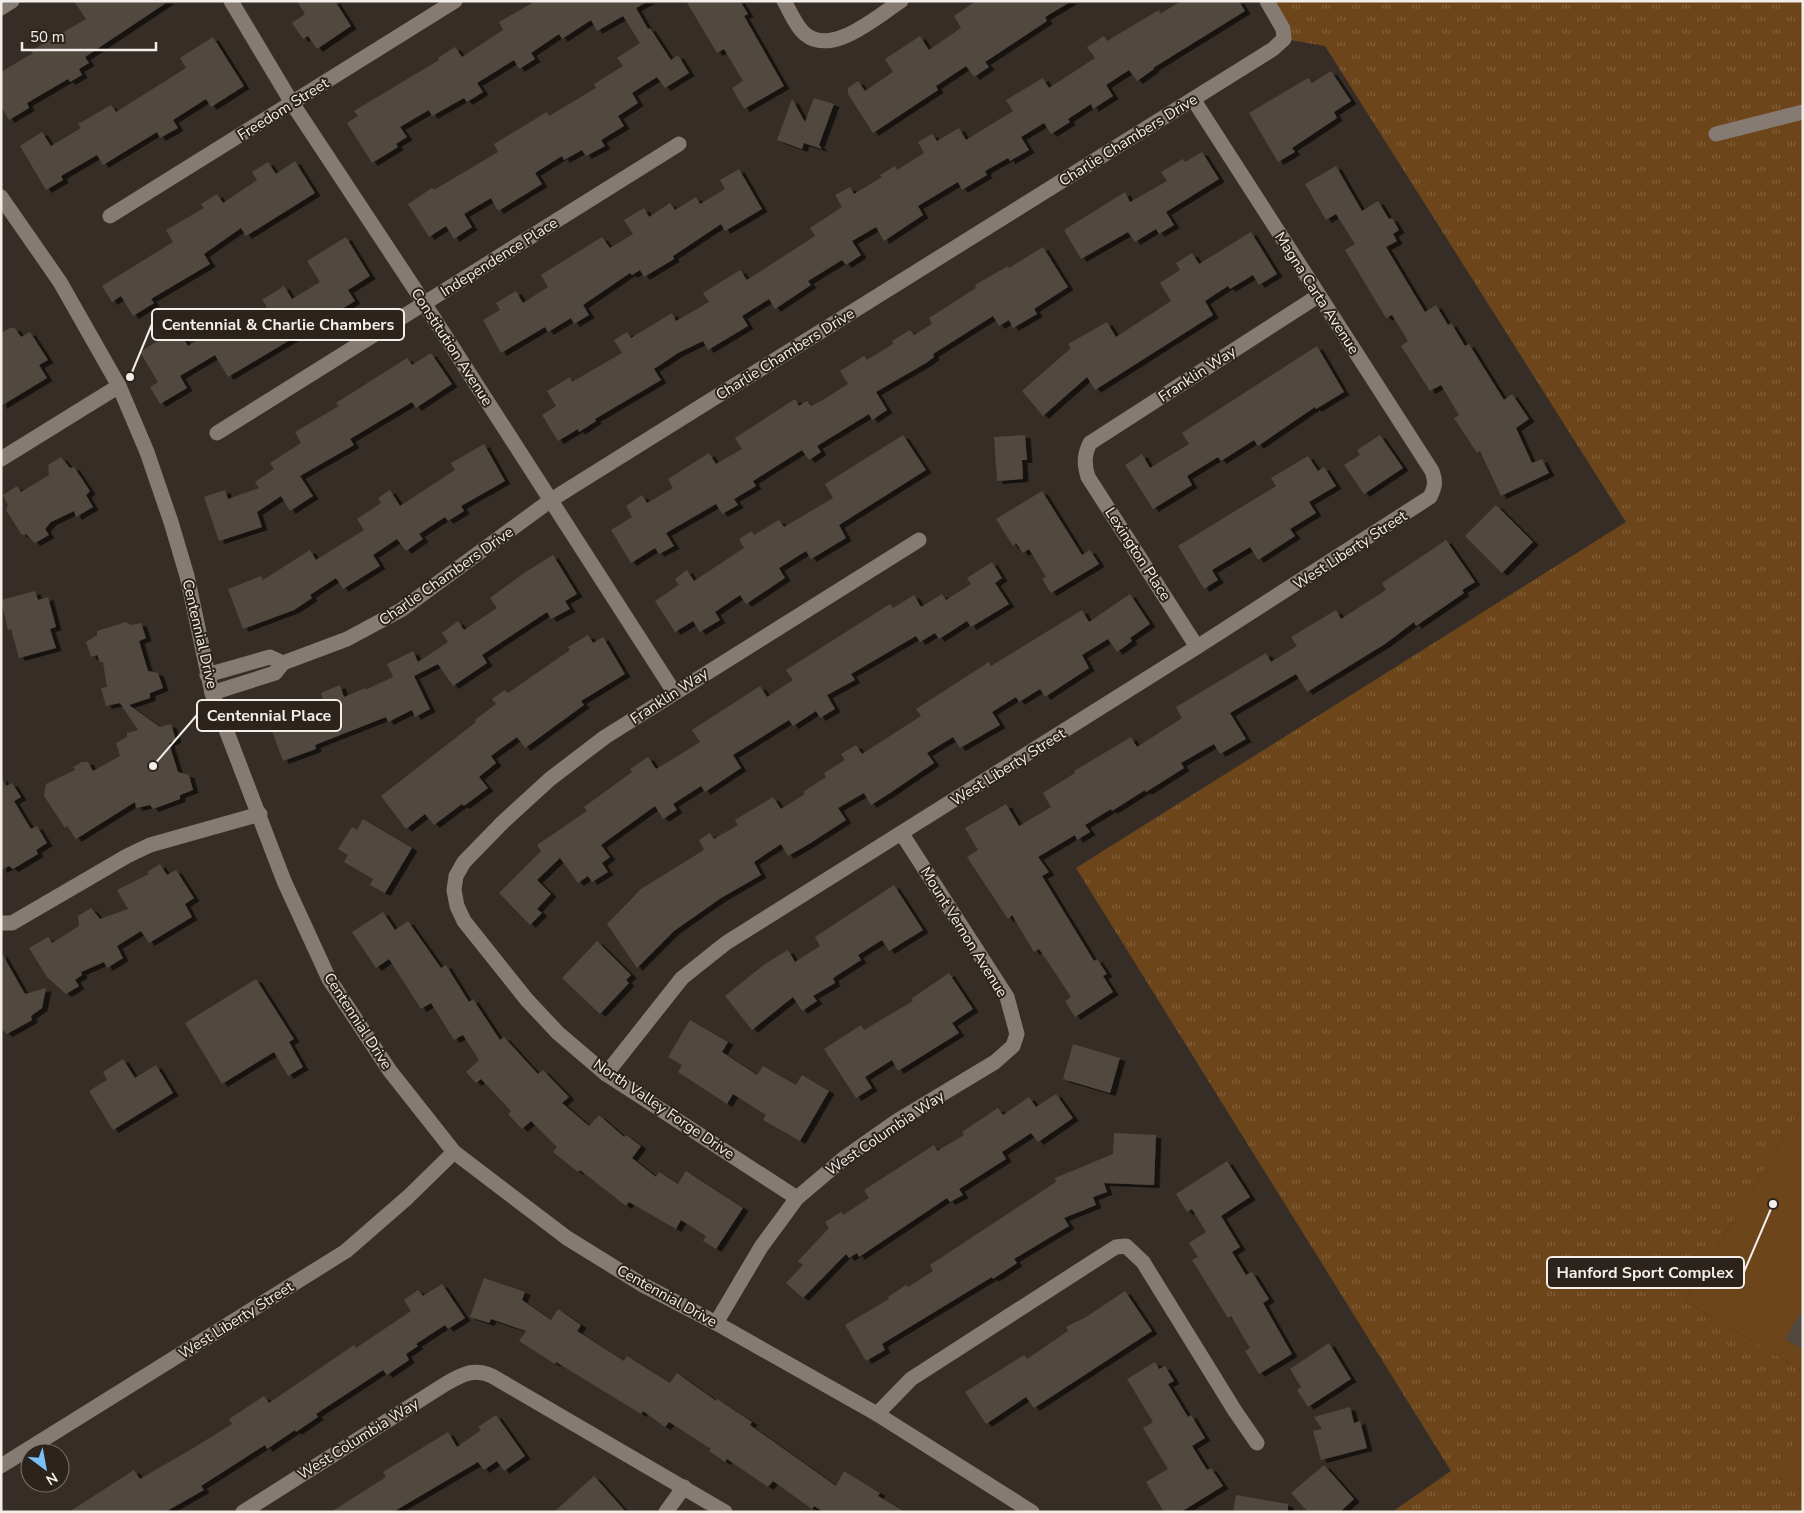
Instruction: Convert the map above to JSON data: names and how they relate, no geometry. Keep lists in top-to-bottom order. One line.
{"streets":{"street":["Freedom Street","Charlie Chambers Drive","Independence Place","Magna Carta Avenue","Constitution Avenue","Franklin Way","West Liberty Street","Lexington Place","Centennial Drive","Mount Vernon Avenue","North Valley Forge Drive","West Columbia Way"]},"crossings":[["Freedom Street","Constitution Avenue"],["Charlie Chambers Drive","Magna Carta Avenue"],["Charlie Chambers Drive","Constitution Avenue"],["Charlie Chambers Drive","Centennial Drive"],["Independence Place","Constitution Avenue"],["Magna Carta Avenue","Franklin Way"],["Magna Carta Avenue","West Liberty Street"],["Constitution Avenue","Franklin Way"],["Franklin Way","Lexington Place"],["Franklin Way","North Valley Forge Drive"],["West Liberty Street","Lexington Place"],["West Liberty Street","Centennial Drive"],["West Liberty Street","Mount Vernon Avenue"],["West Liberty Street","North Valley Forge Drive"],["Centennial Drive","West Columbia Way"],["Mount Vernon Avenue","West Columbia Way"],["North Valley Forge Drive","West Columbia Way"]],"places":["Centennial & Charlie Chambers","Centennial Place","Hanford Sport Complex"],"scale_bar":"50 m","north":"bottom right"}
